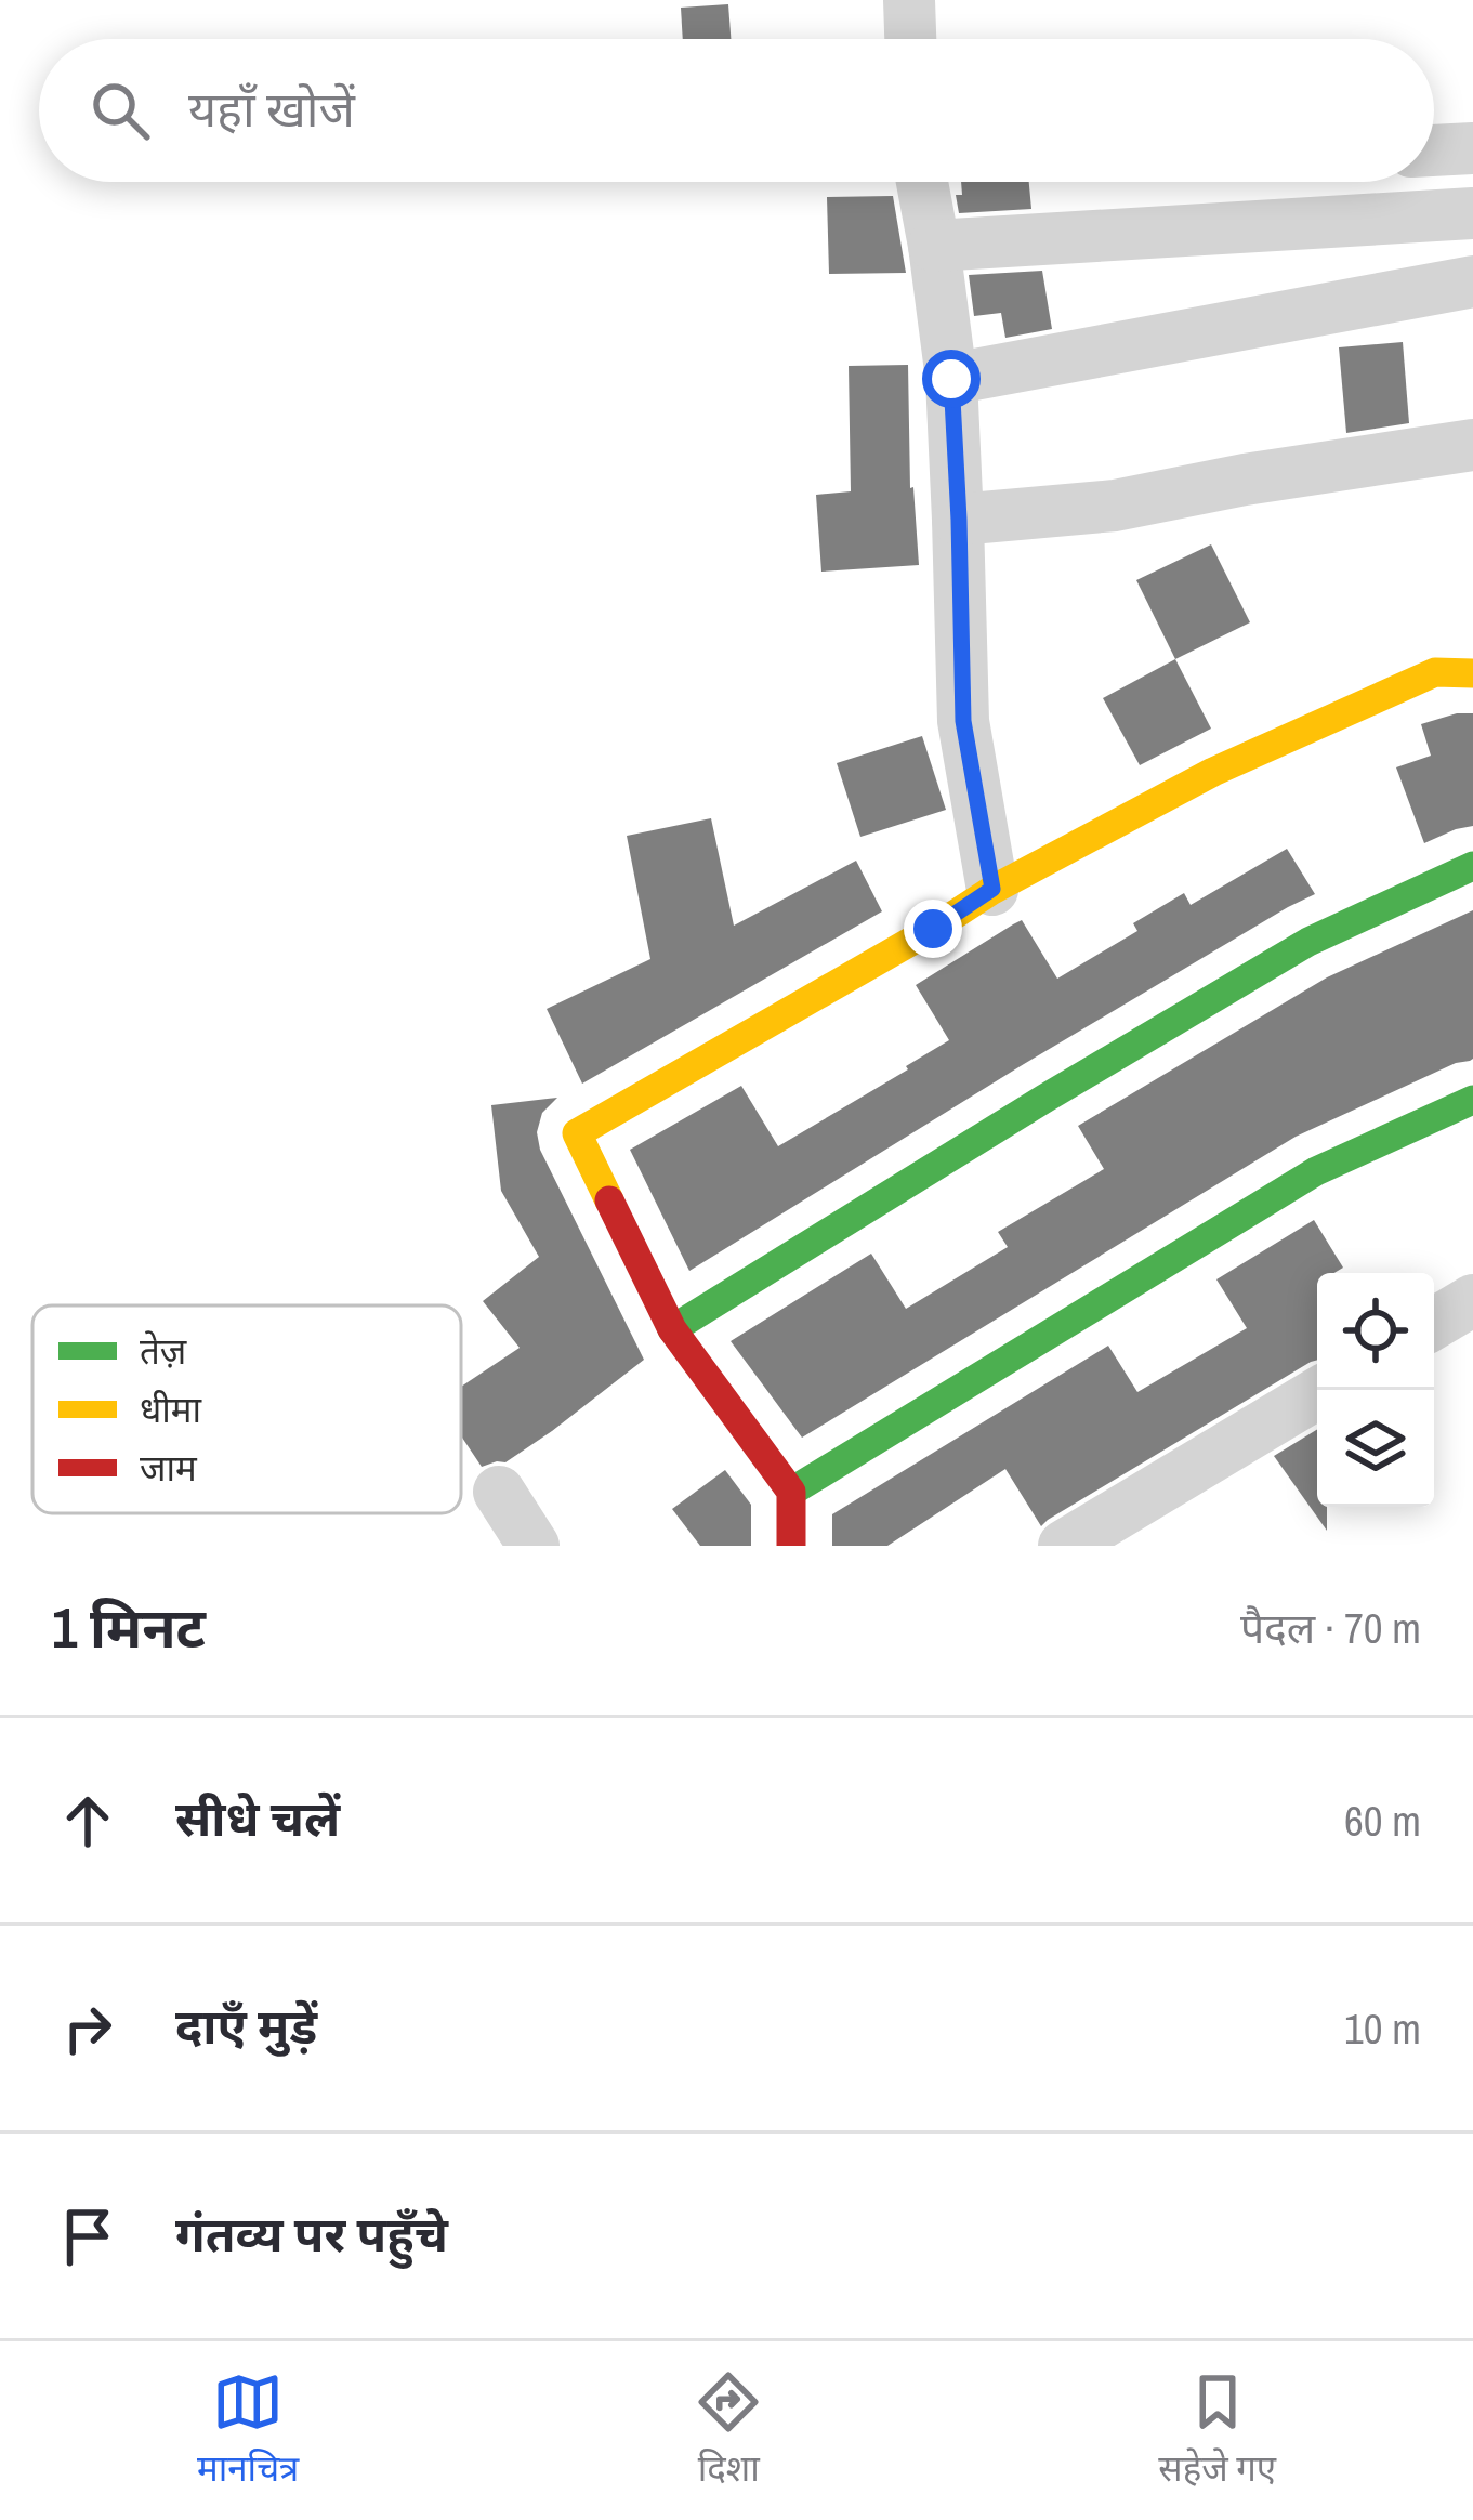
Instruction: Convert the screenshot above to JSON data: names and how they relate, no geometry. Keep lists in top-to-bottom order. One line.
{"legend":["तेज़","धीमा","जाम"],"page":{"search":"यहाँ खोजें","heading":["1 मिनट","पैदल · 70 m"],"list":[["सीधे चलें","60 m"],["दाएँ मुड़ें","10 m"],"गंतव्य पर पहुँचे"],"nav":["मानचित्र","दिशा","सहेजे गए"]}}
